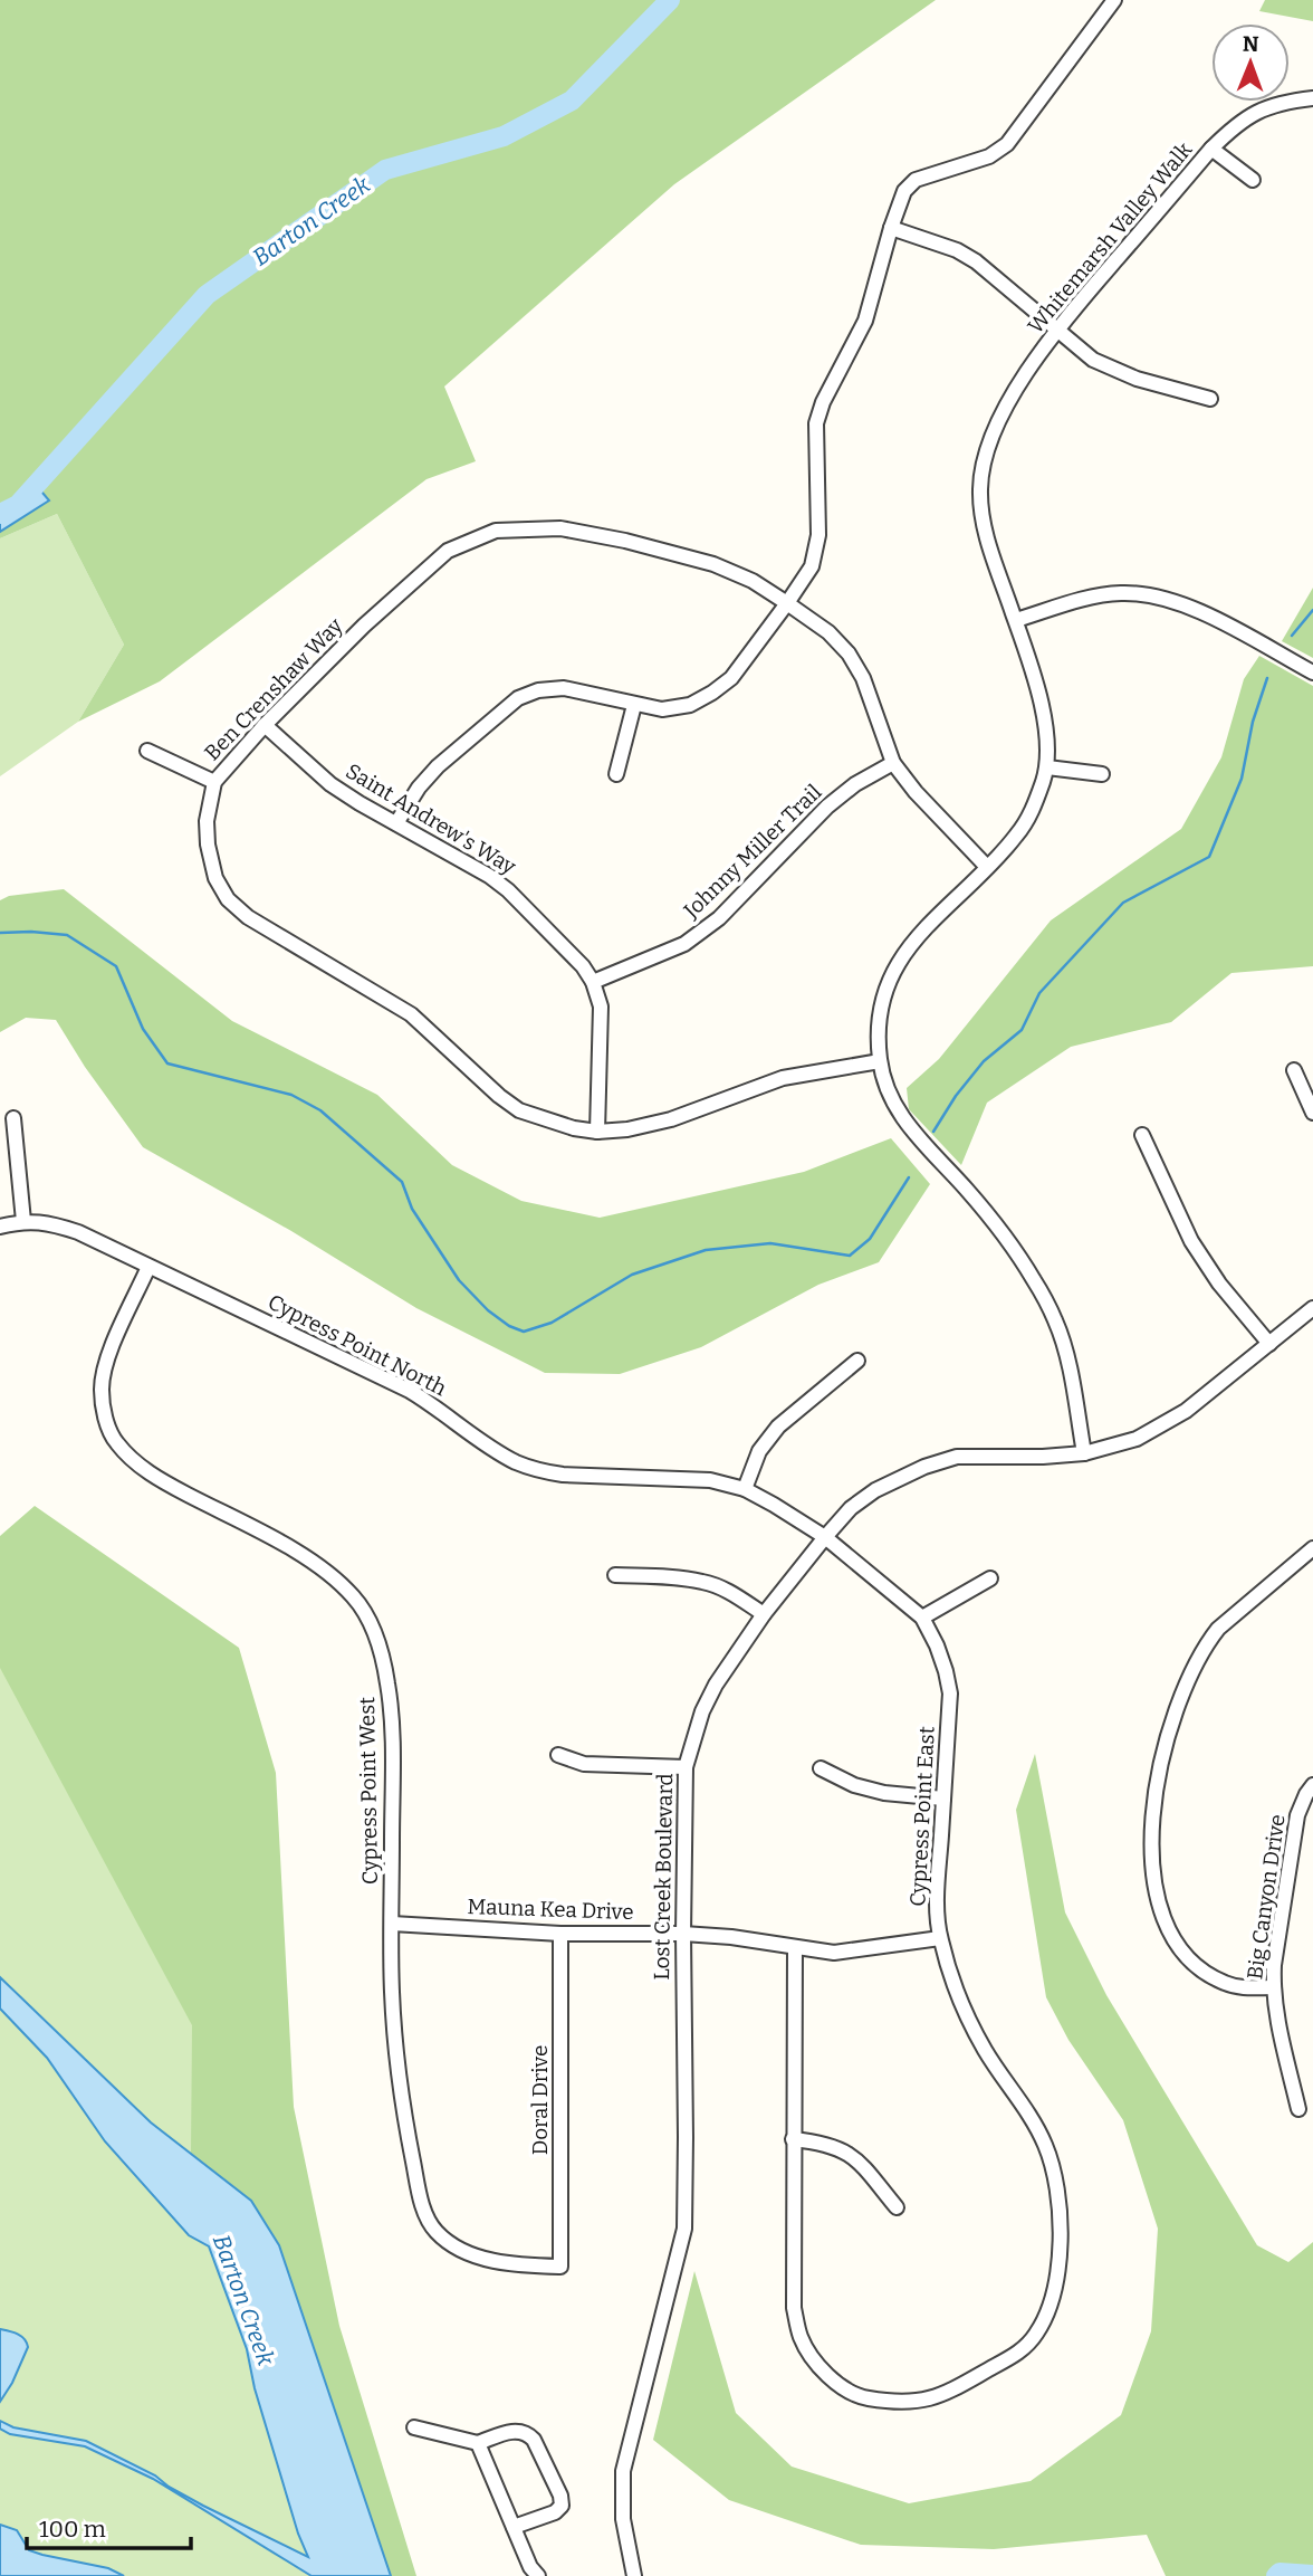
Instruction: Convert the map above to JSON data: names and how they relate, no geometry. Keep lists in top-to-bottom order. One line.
{"streets":{"street":["Whitemarsh Valley Walk","Ben Crenshaw Way","Saint Andrew's Way","Johnny Miller Trail","Cypress Point North","Cypress Point West","Cypress Point East","Lost Creek Boulevard","Big Canyon Drive","Mauna Kea Drive","Doral Drive"]},"crossings":[["Whitemarsh Valley Walk","Ben Crenshaw Way"],["Whitemarsh Valley Walk","Lost Creek Boulevard"],["Ben Crenshaw Way","Saint Andrew's Way"],["Ben Crenshaw Way","Johnny Miller Trail"],["Saint Andrew's Way","Johnny Miller Trail"],["Cypress Point North","Cypress Point West"],["Cypress Point North","Cypress Point East"],["Cypress Point North","Lost Creek Boulevard"],["Cypress Point West","Mauna Kea Drive"],["Cypress Point West","Doral Drive"],["Cypress Point East","Lost Creek Boulevard"],["Cypress Point East","Mauna Kea Drive"],["Lost Creek Boulevard","Mauna Kea Drive"],["Mauna Kea Drive","Doral Drive"]],"water":["Barton Creek"],"scale_bar":"100 m","north":"top"}
